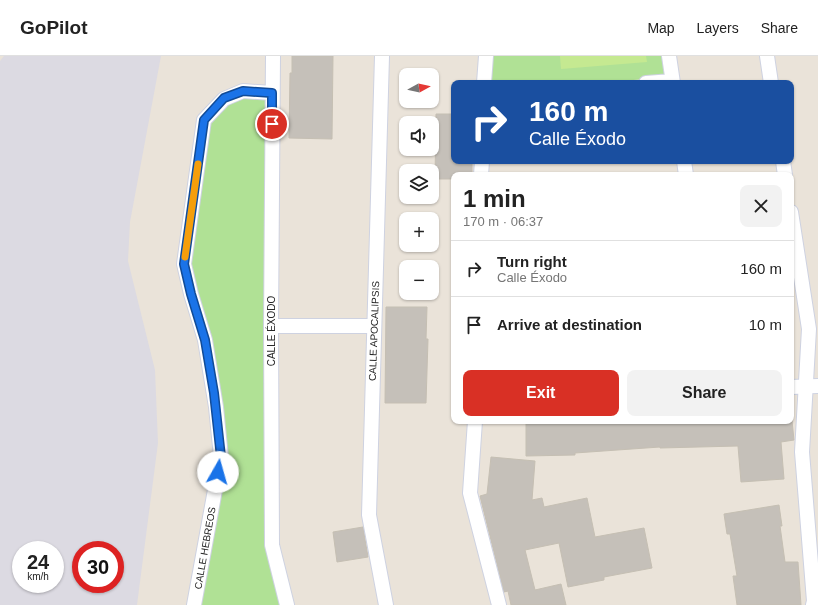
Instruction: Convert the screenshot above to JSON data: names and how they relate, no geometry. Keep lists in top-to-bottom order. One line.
{"streets":{"street":["CALLE ÉXODO","CALLE APOCALIPSIS","CALLE HEBREOS"]},"crossings":[["CALLE ÉXODO","CALLE HEBREOS"]],"north":"right","page":{"header":"GoPilot","nav":["Map","Layers","Share"],"map_buttons":["+","−"],"turn":["160 m","Calle Éxodo"],"heading":["1 min","170 m · 06:37"],"list":[{"name":"Turn right","note":"Calle Éxodo","value":"160 m"},{"name":"Arrive at destination","value":"10 m"}],"buttons":["Exit","Share"],"speed":"24 km/h","limit":"30"}}
